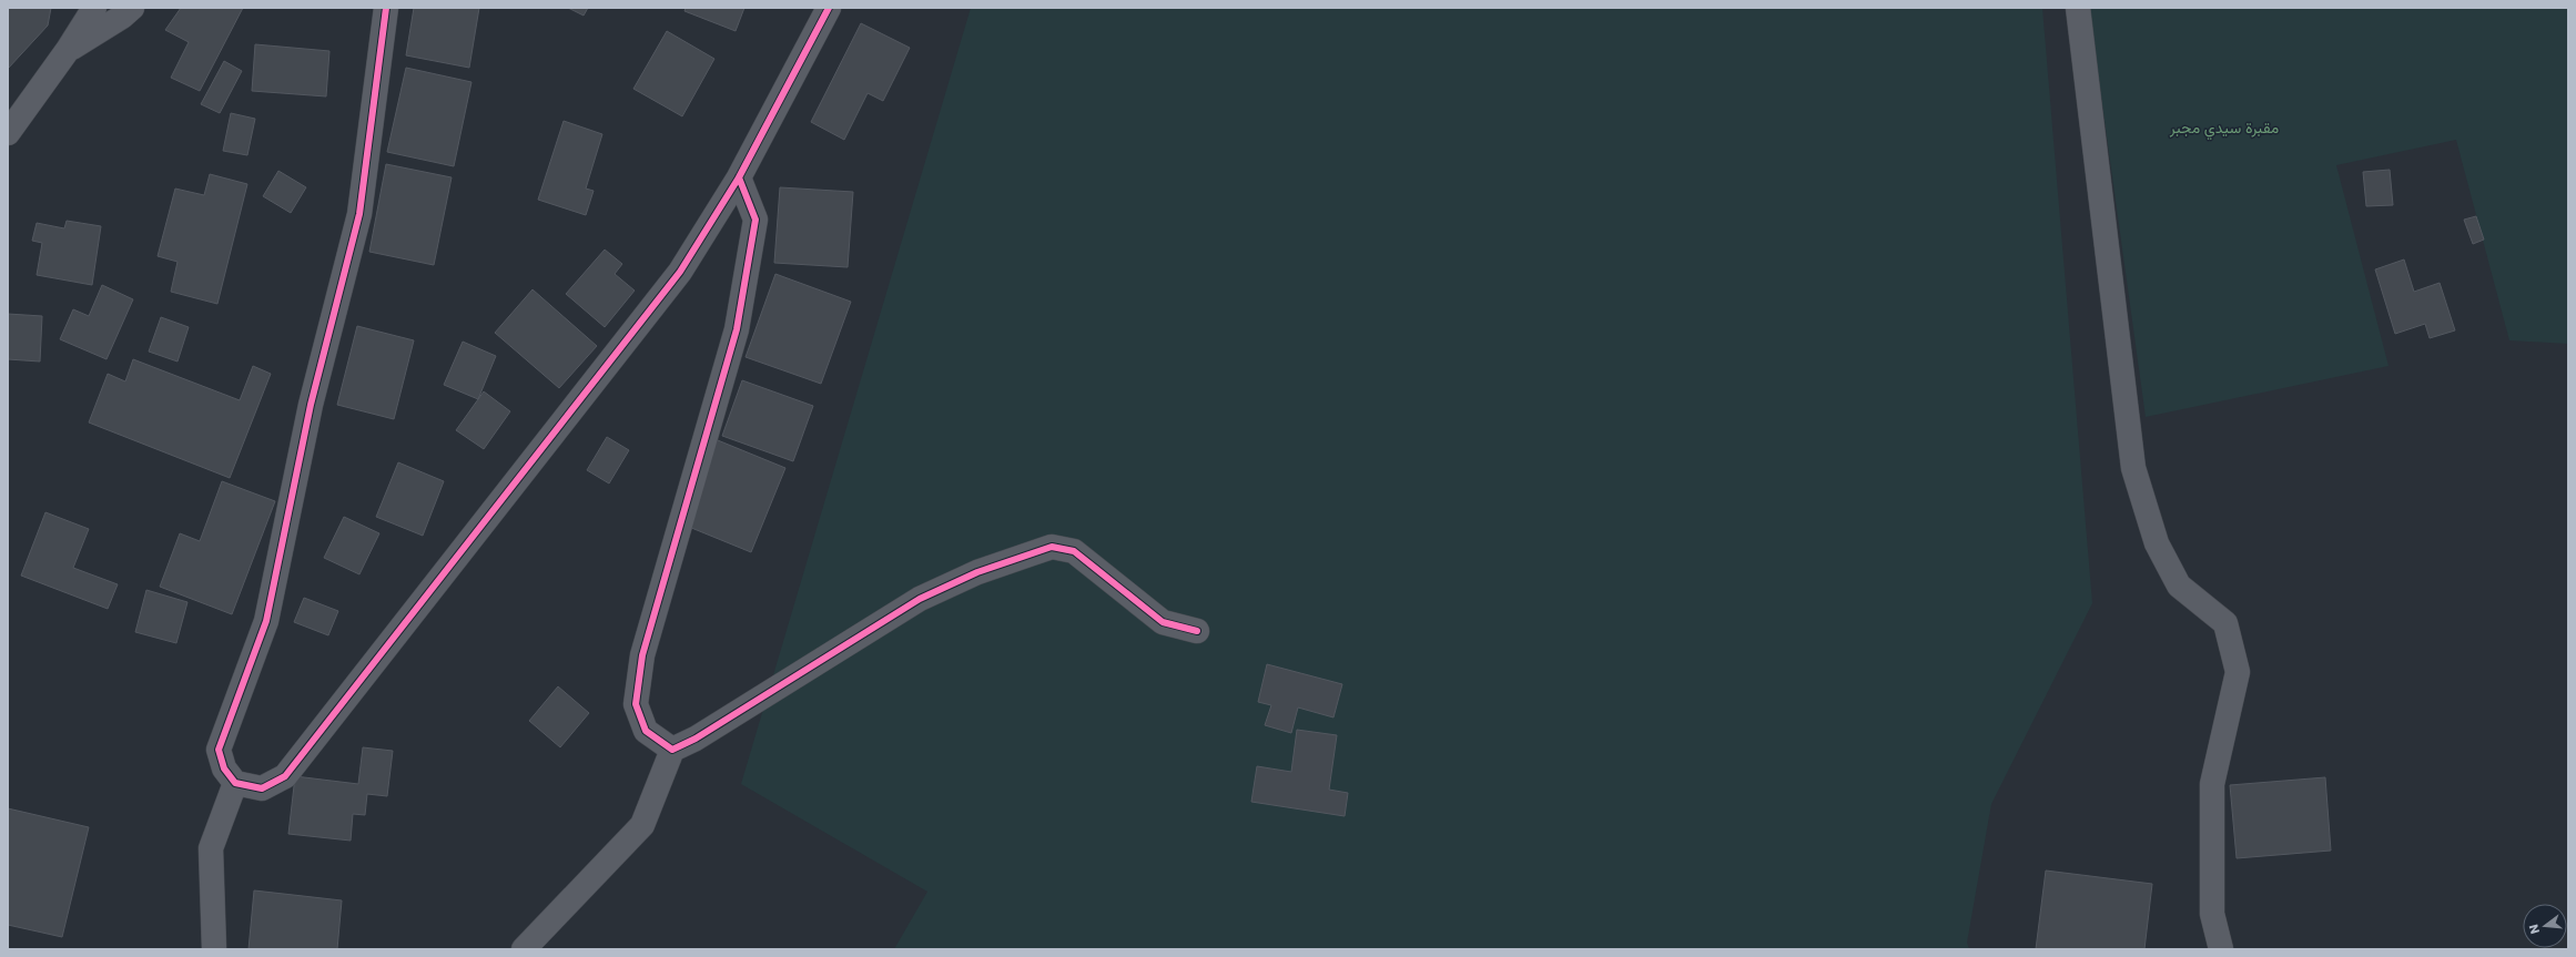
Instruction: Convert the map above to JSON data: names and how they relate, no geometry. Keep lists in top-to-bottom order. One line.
{"parks":["مقبرة سيدي مجبر"],"north":"left"}
